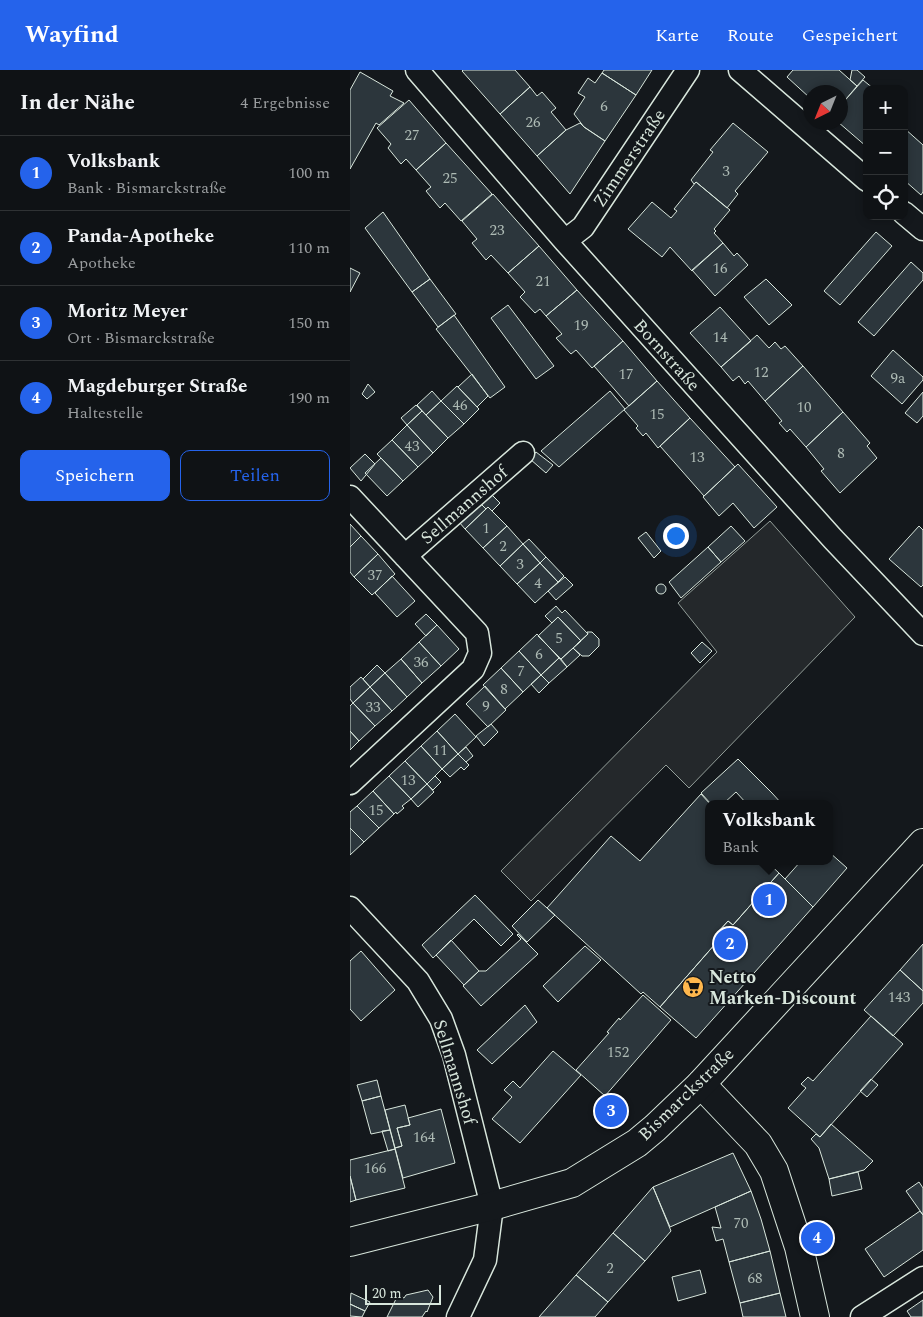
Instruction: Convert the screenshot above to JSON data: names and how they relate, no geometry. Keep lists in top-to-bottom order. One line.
{"streets":{"main road":["Bismarckstraße"],"street":["Zimmerstraße","Bornstraße","Sellmannshof"]},"crossings":[["Zimmerstraße","Bornstraße"],["Sellmannshof","Bismarckstraße"]],"places":{"supermarket":["Netto Marken-Discount"]},"house_numbers":["6","26","27","3","25","23","16","21","19","14","12","17","9a","46","10","15","43","8","13","1","2","3","37","4","5","6","36","7","8","9","33","11","13","15","143","152","164","166","70","2","68"],"scale_bar":"20 m","north":"bottom left","page":{"header":"Wayfind","nav":["Karte","Route","Gespeichert"],"heading":["In der Nähe","4 Ergebnisse"],"map_buttons":["+","−"],"list":[{"mark":"1","name":"Volksbank","note":"Bank · Bismarckstraße","value":"100 m"},{"mark":"2","name":"Panda-Apotheke","note":"Apotheke","value":"110 m"},{"mark":"3","name":"Moritz Meyer","note":"Ort · Bismarckstraße","value":"150 m"},{"mark":"4","name":"Magdeburger Straße","note":"Haltestelle","value":"190 m"}],"buttons":["Speichern","Teilen"],"popup":["Volksbank","Bank"],"pins":["1","2","3","4"],"scale":"20 m"}}
